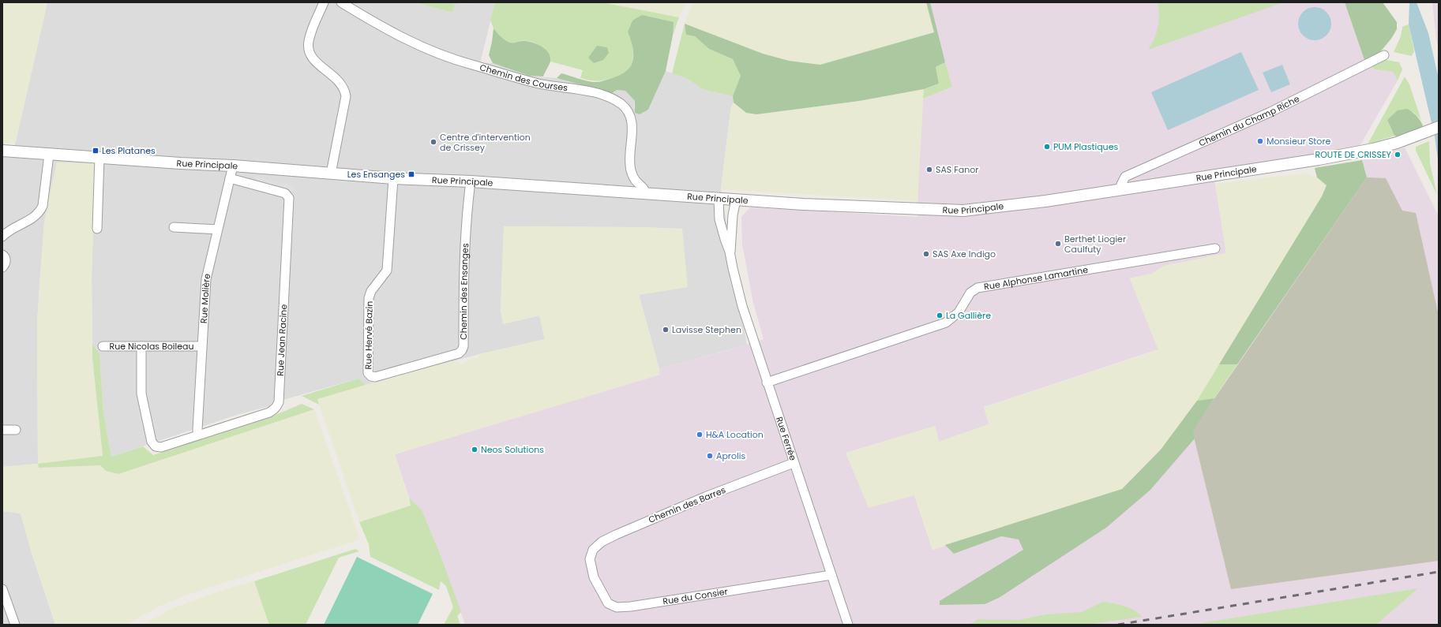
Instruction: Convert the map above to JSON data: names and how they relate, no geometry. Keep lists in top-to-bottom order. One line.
{"streets":{"street":["Chemin des Courses","Chemin du Champ Riche","Rue Principale","Rue Alphonse Lamartine","Chemin des Ensanges","Rue Molière","Rue Hervé Bazin","Rue Jean Racine","Rue Nicolas Boileau","Rue Ferrée","Chemin des Barres","Rue du Consier"]},"crossings":[["Chemin des Courses","Rue Principale"],["Chemin du Champ Riche","Rue Principale"],["Rue Principale","Chemin des Ensanges"],["Rue Principale","Rue Molière"],["Rue Principale","Rue Hervé Bazin"],["Rue Principale","Rue Ferrée"],["Rue Alphonse Lamartine","Rue Ferrée"],["Chemin des Ensanges","Rue Hervé Bazin"],["Rue Molière","Rue Jean Racine"],["Rue Molière","Rue Nicolas Boileau"],["Rue Jean Racine","Rue Nicolas Boileau"],["Rue Ferrée","Chemin des Barres"],["Rue Ferrée","Rue du Consier"],["Chemin des Barres","Rue du Consier"]],"places":{"other":["Monsieur Store","Centre d'intervention de Crissey","PUM Plastiques","ROUTE DE CRISSEY","SAS Fanor","Berthet Liogier Caulfuty","SAS Axe Indigo","La Gallière","Lavisse Stephen","H&A Location","Neos Solutions","Aprolis"],"transit":["Les Platanes","Les Ensanges"]}}
